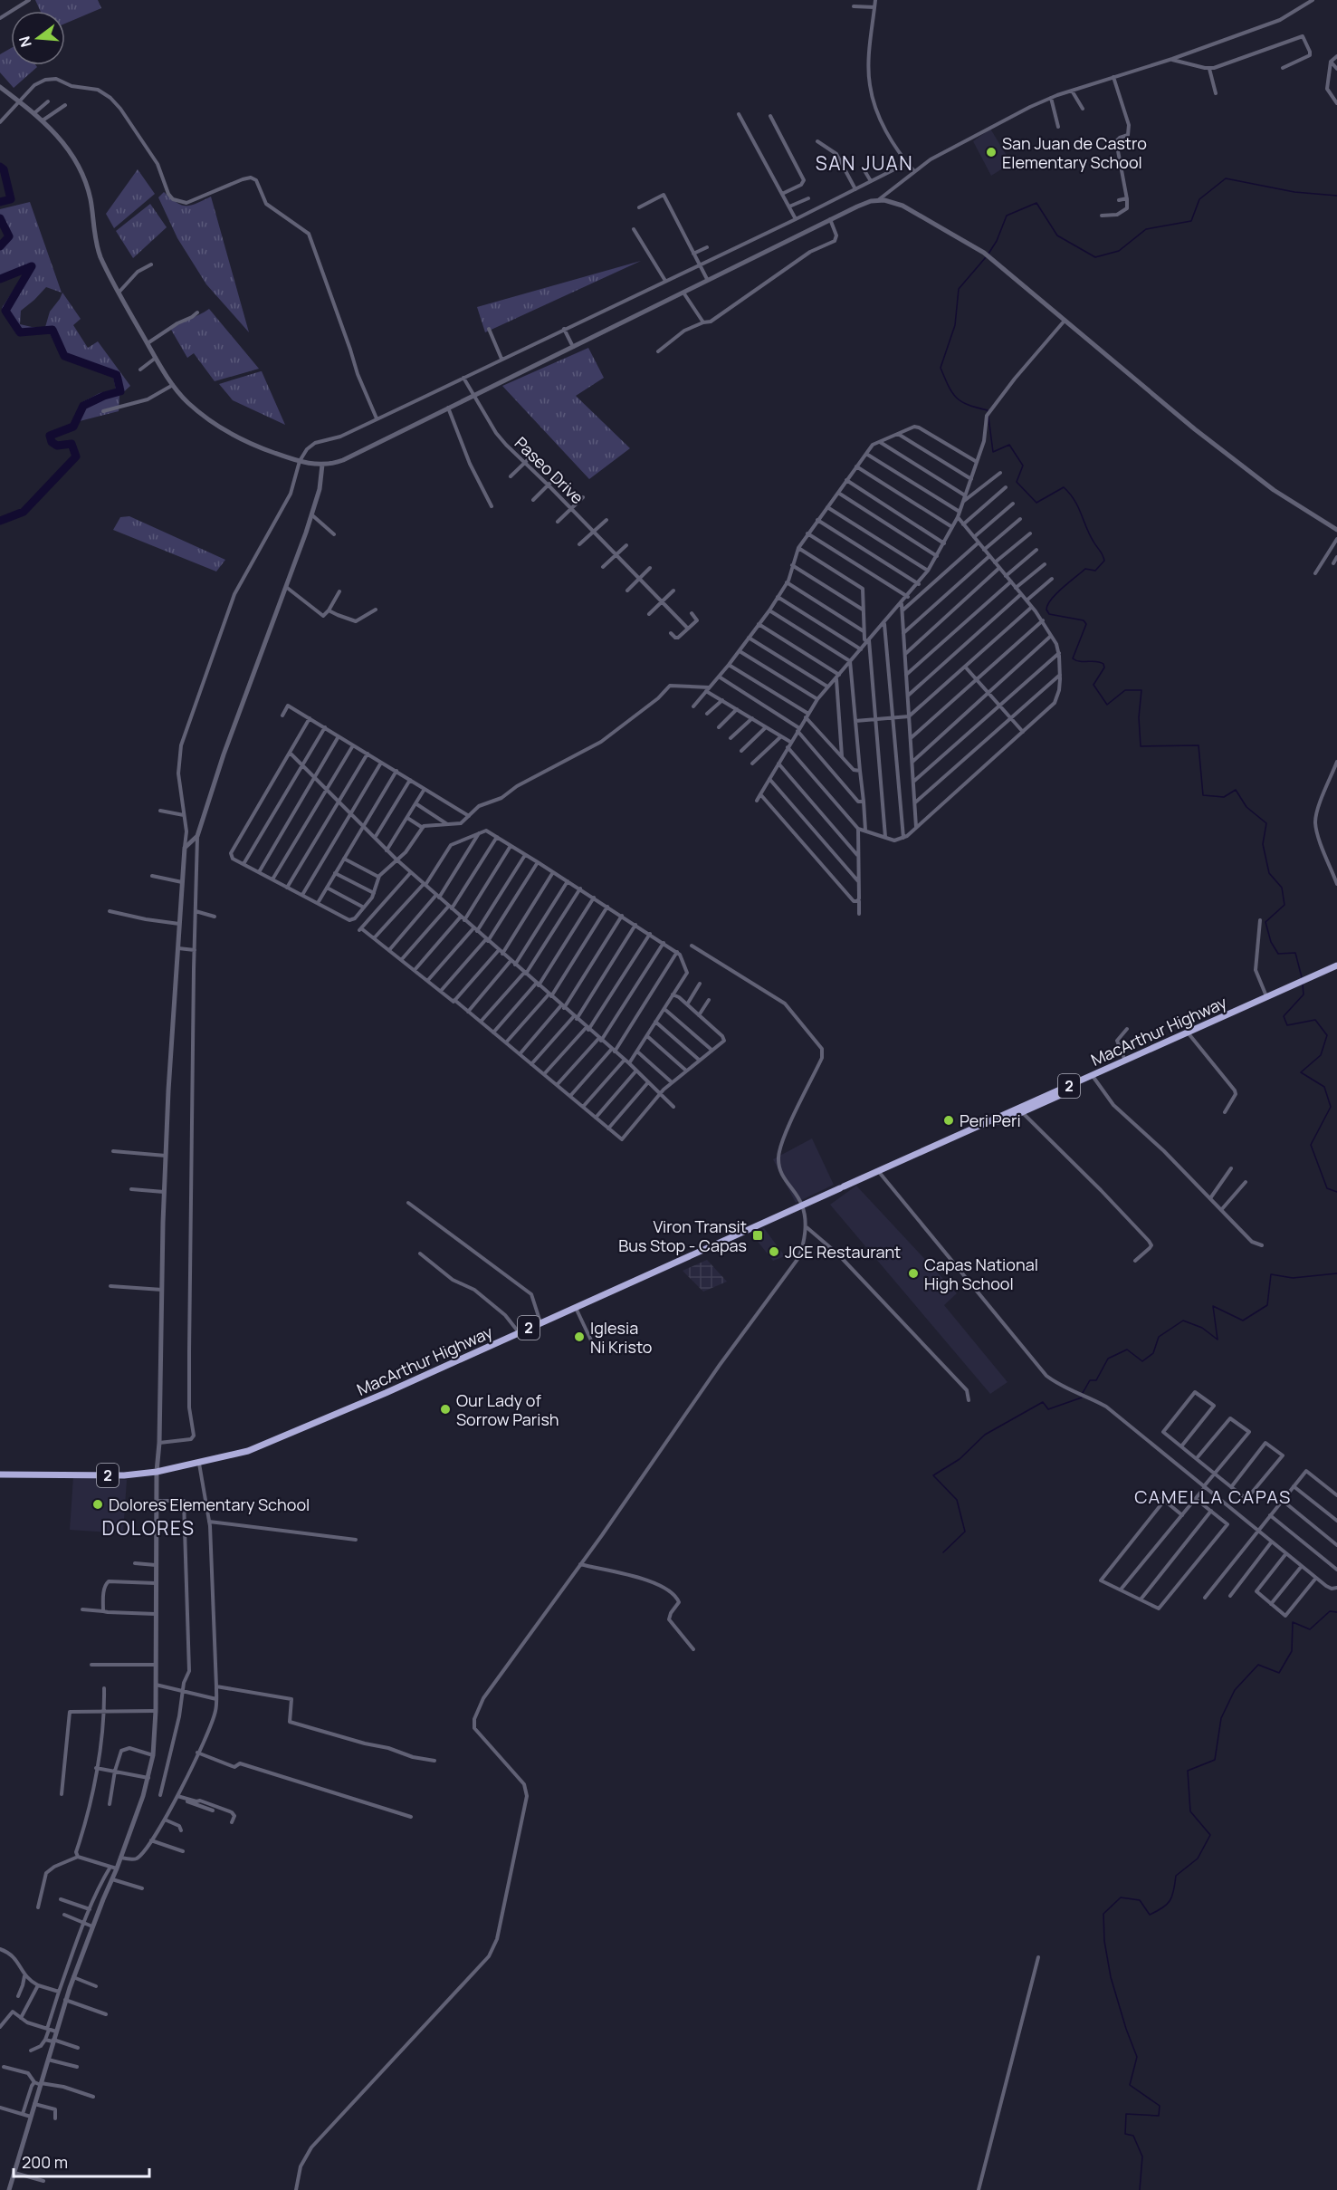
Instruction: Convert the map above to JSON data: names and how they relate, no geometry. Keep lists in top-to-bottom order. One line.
{"streets":{"highway":["MacArthur Highway","2"],"street":["Paseo Drive"]},"districts":["SAN JUAN","CAMELLA CAPAS","DOLORES"],"places":{"other":["San Juan de Castro Elementary School","Peri Peri","JCE Restaurant","Capas National High School","Iglesia Ni Kristo","Our Lady of Sorrow Parish","Dolores Elementary School"],"transit":["Viron Transit Bus Stop - Capas"]},"scale_bar":"200 m","north":"left"}
